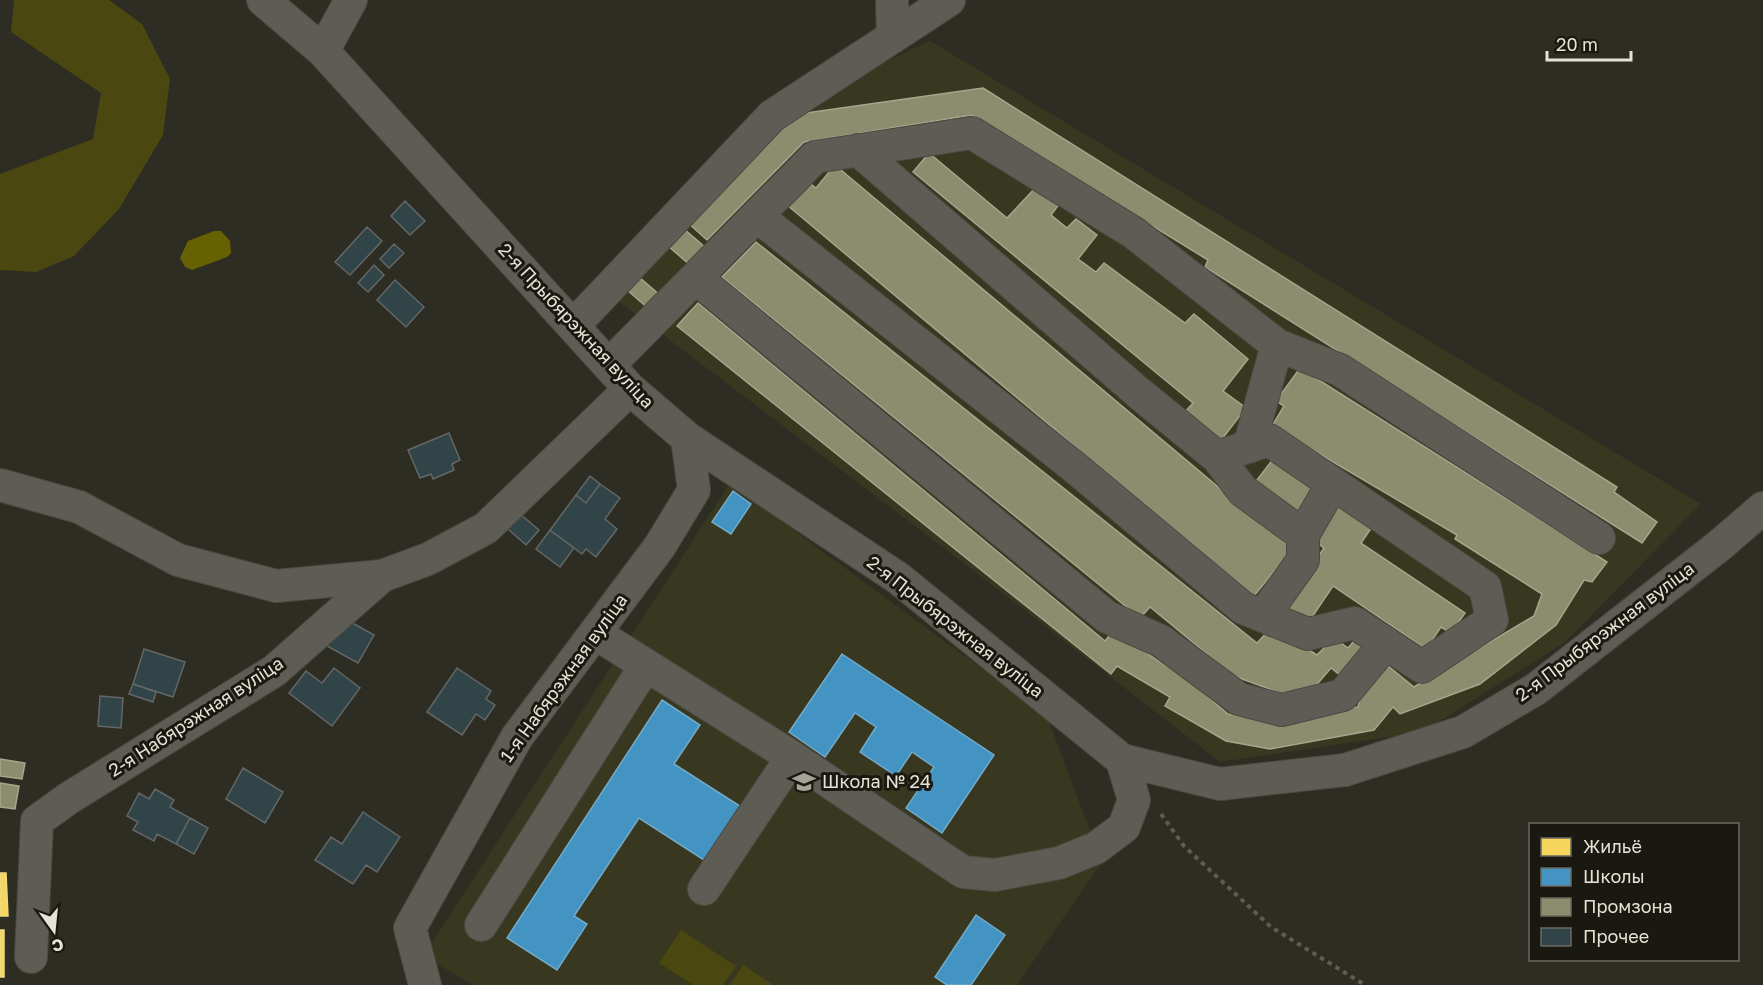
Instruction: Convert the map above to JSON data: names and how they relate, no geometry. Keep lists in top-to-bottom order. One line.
{"streets":{"street":["2-я Прыбярэжная вуліца","1-я Набярэжная вуліца","2-я Набярэжная вуліца"]},"crossings":[["2-я Прыбярэжная вуліца","1-я Набярэжная вуліца"],["2-я Прыбярэжная вуліца","2-я Набярэжная вуліца"]],"places":{"school or university":["Школа № 24"]},"legend":["Жильё","Школы","Промзона","Прочее"],"scale_bar":"20 m","north":"bottom"}
